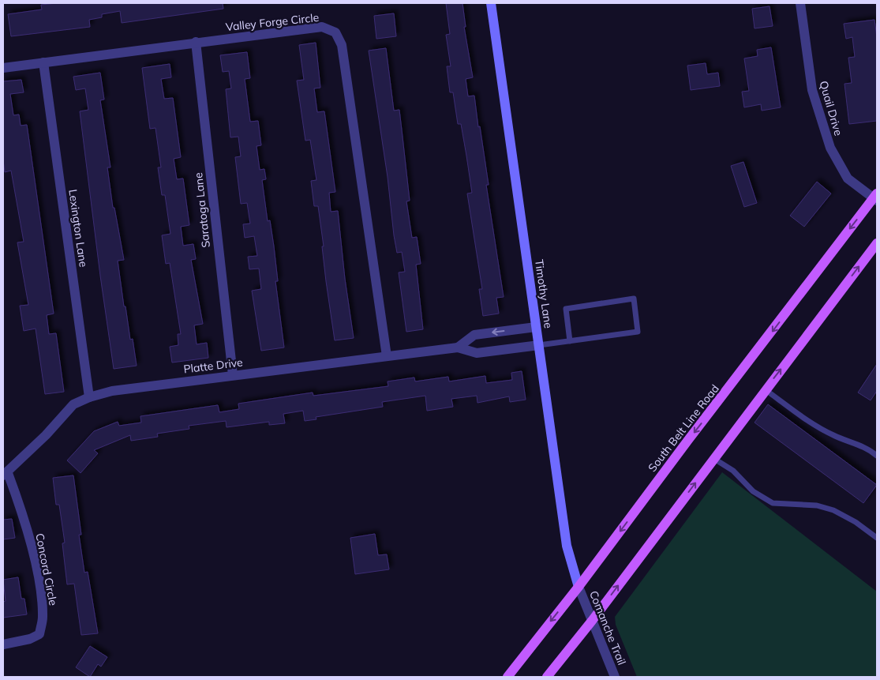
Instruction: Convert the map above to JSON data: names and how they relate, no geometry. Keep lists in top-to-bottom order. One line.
{"streets":{"main road":["South Belt Line Road"],"street":["Valley Forge Circle","Quail Drive","Saratoga Lane","Lexington Lane","Timothy Lane","Platte Drive","Concord Circle","Comanche Trail"]},"crossings":[["Valley Forge Circle","Saratoga Lane"],["Valley Forge Circle","Lexington Lane"],["Valley Forge Circle","Platte Drive"],["Quail Drive","South Belt Line Road"],["Saratoga Lane","Platte Drive"],["Lexington Lane","Platte Drive"],["Timothy Lane","Platte Drive"],["Timothy Lane","South Belt Line Road"],["Timothy Lane","Comanche Trail"],["Platte Drive","Concord Circle"],["South Belt Line Road","Comanche Trail"]]}
